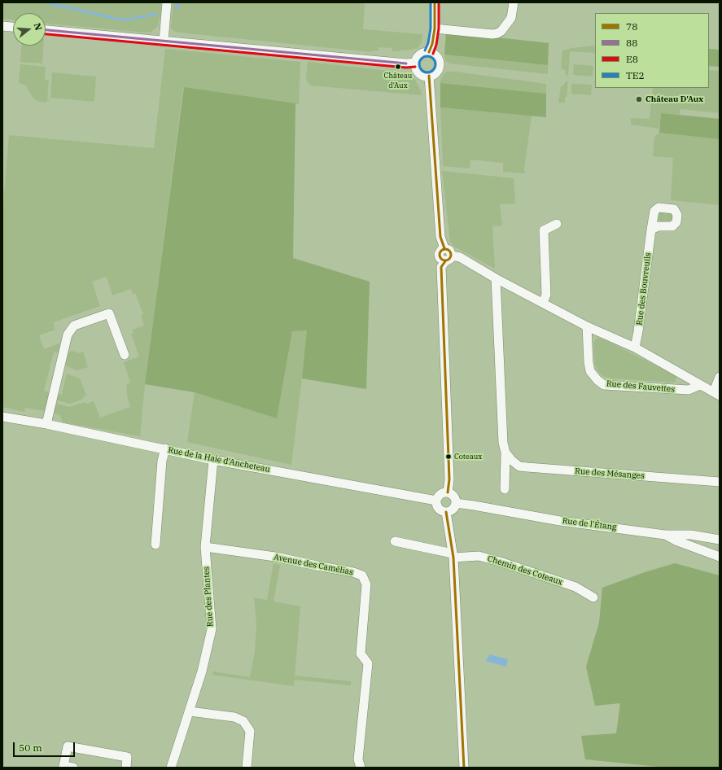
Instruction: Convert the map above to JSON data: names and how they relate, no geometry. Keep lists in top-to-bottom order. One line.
{"streets":{"street":["Rue des Bouvreuils","Rue des Fauvettes","Rue de la Haie d'Ancheteau","Rue des Mésanges","Rue de l'Étang","Avenue des Camélias","Chemin des Coteaux","Rue des Plantes"]},"crossings":[["Rue des Bouvreuils","Rue des Fauvettes"],["Rue de la Haie d'Ancheteau","Rue de l'Étang"],["Rue de la Haie d'Ancheteau","Rue des Plantes"],["Avenue des Camélias","Rue des Plantes"]],"places":["Château d'Aux","Château D'Aux","Coteaux"],"lines":["transit line 78","transit line E8","transit line TE2","transit line 88"],"legend":["78","88","E8","TE2"],"scale_bar":"50 m","north":"right"}
